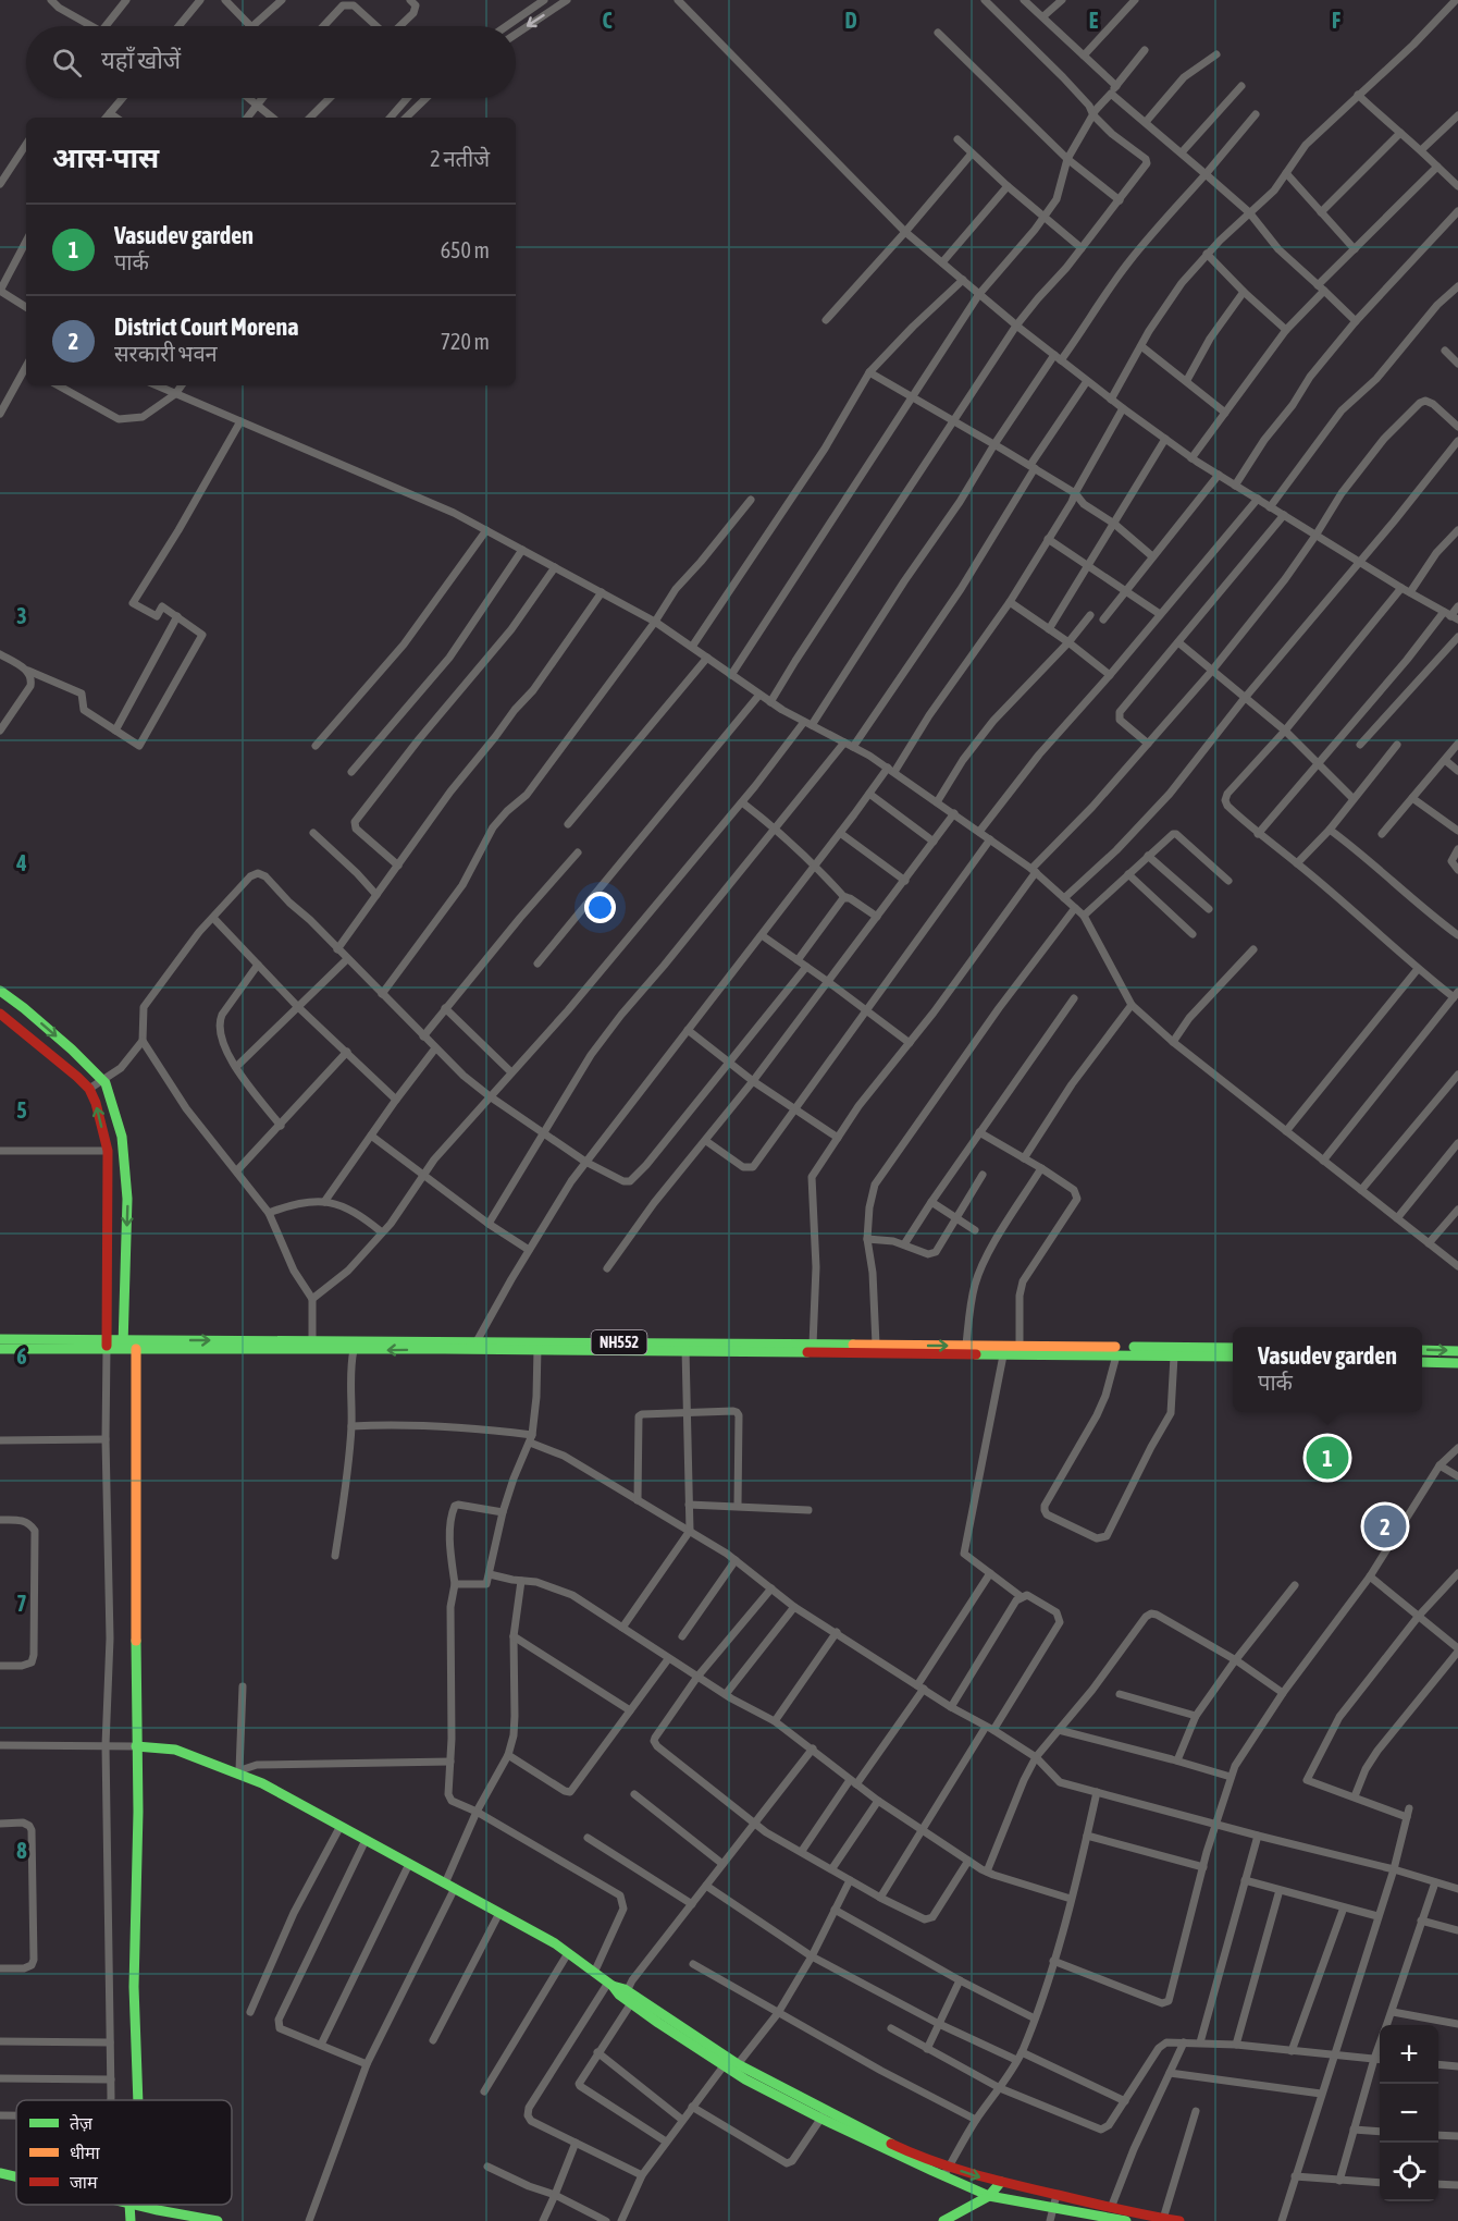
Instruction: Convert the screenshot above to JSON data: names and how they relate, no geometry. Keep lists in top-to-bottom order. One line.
{"streets":{"main road":["NH552"]},"legend":["तेज़","धीमा","जाम"],"page":{"search":"यहाँ खोजें","heading":["आस-पास","2 नतीजे"],"list":[{"mark":"1","name":"Vasudev garden","note":"पार्क","value":"650 m"},{"mark":"2","name":"District Court Morena","note":"सरकारी भवन","value":"720 m"}],"popup":["Vasudev garden","पार्क"],"pins":["1","2"],"map_buttons":["+","−"]},"grid":{"columns":["C","D","E","F"],"rows":["3","4","5","6","7","8"]}}
